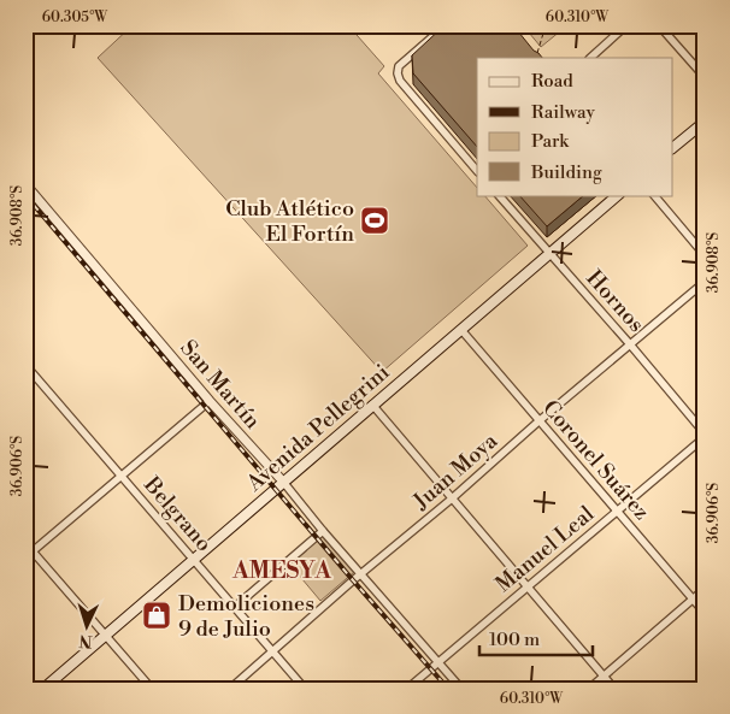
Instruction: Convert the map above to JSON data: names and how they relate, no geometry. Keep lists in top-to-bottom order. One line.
{"streets":{"main road":["Avenida Pellegrini"],"street":["Hornos","San Martín","Coronel Suárez","Juan Moya","Belgrano","Manuel Leal"]},"crossings":[["Hornos","Avenida Pellegrini"],["Hornos","Juan Moya"],["Hornos","Manuel Leal"],["San Martín","Avenida Pellegrini"],["San Martín","Juan Moya"],["San Martín","Manuel Leal"],["Avenida Pellegrini","Coronel Suárez"],["Avenida Pellegrini","Belgrano"],["Coronel Suárez","Juan Moya"],["Coronel Suárez","Manuel Leal"],["Juan Moya","Belgrano"]],"districts":["AMESYA"],"places":{"sports":["Club Atlético El Fortín"],"shop":["Demoliciones 9 de Julio"]},"legend":["Road","Railway","Park","Building"],"scale_bar":"100 m","north":"bottom","coordinates":["60.305°W","60.310°W","36.908°S","36.906°S"]}
